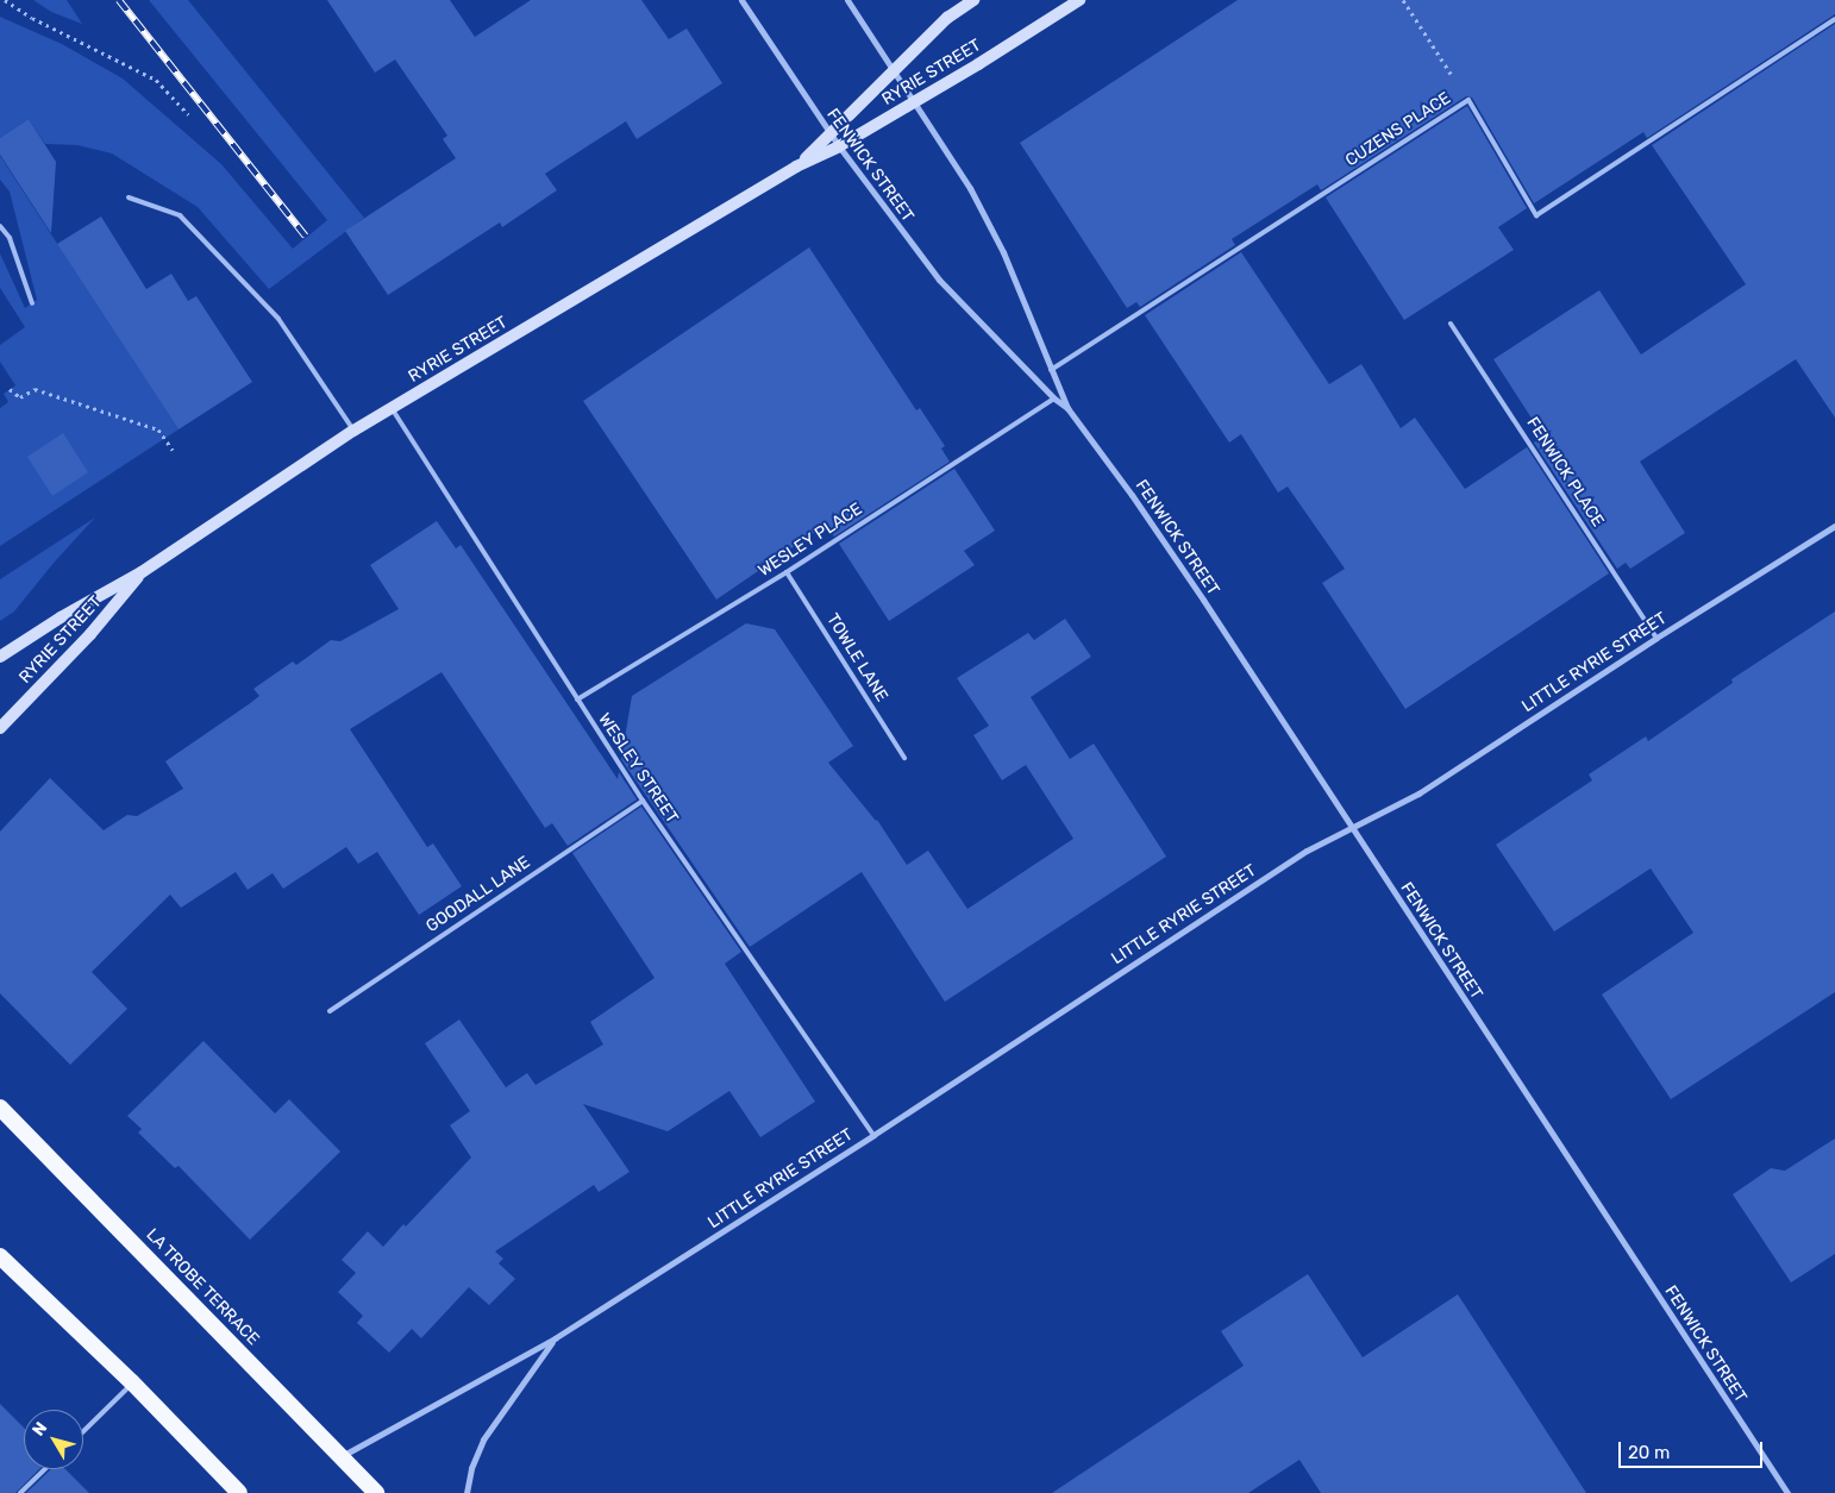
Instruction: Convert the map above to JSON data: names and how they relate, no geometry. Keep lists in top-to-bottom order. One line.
{"streets":{"highway":["LA TROBE TERRACE"],"main road":["RYRIE STREET"],"street":["FENWICK STREET","LITTLE RYRIE STREET"],"lane":["CUZENS PLACE","FENWICK PLACE","WESLEY PLACE","TOWLE LANE","WESLEY STREET","GOODALL LANE"]},"crossings":[["RYRIE STREET","FENWICK STREET"],["RYRIE STREET","WESLEY STREET"],["CUZENS PLACE","FENWICK STREET"],["FENWICK STREET","WESLEY PLACE"],["FENWICK STREET","LITTLE RYRIE STREET"],["FENWICK PLACE","LITTLE RYRIE STREET"],["WESLEY PLACE","TOWLE LANE"],["WESLEY PLACE","WESLEY STREET"],["LITTLE RYRIE STREET","WESLEY STREET"],["LITTLE RYRIE STREET","LA TROBE TERRACE"],["WESLEY STREET","GOODALL LANE"]],"scale_bar":"20 m","north":"top left"}
